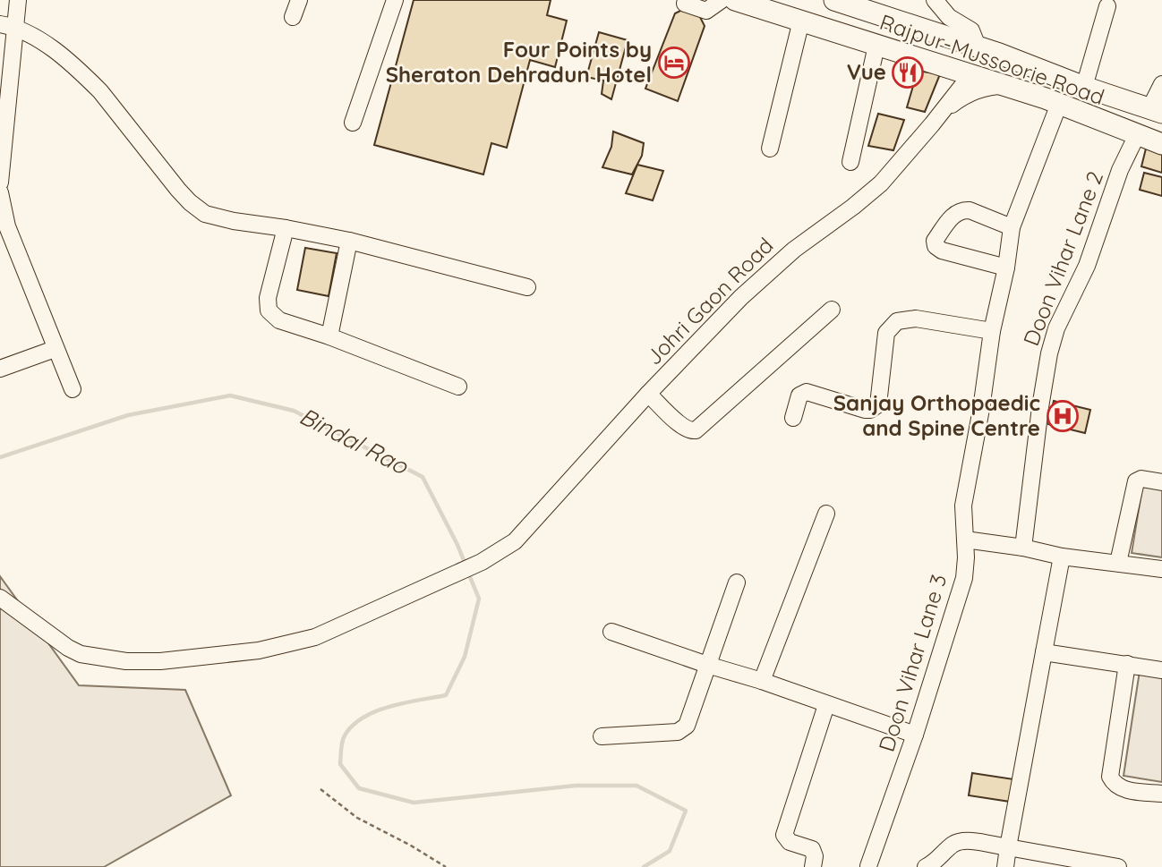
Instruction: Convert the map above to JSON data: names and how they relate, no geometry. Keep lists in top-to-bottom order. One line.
{"streets":{"main road":["Rajpur-Mussoorie Road"],"street":["Doon Vihar Lane 2","Johri Gaon Road","Doon Vihar Lane 3"]},"crossings":[["Rajpur-Mussoorie Road","Doon Vihar Lane 2"],["Rajpur-Mussoorie Road","Johri Gaon Road"],["Rajpur-Mussoorie Road","Doon Vihar Lane 3"]],"water":["Bindal Rao"],"places":{"hotel":["Four Points by Sheraton Dehradun Hotel"],"restaurant":["Vue"],"hospital":["Sanjay Orthopaedic and Spine Centre"]}}
